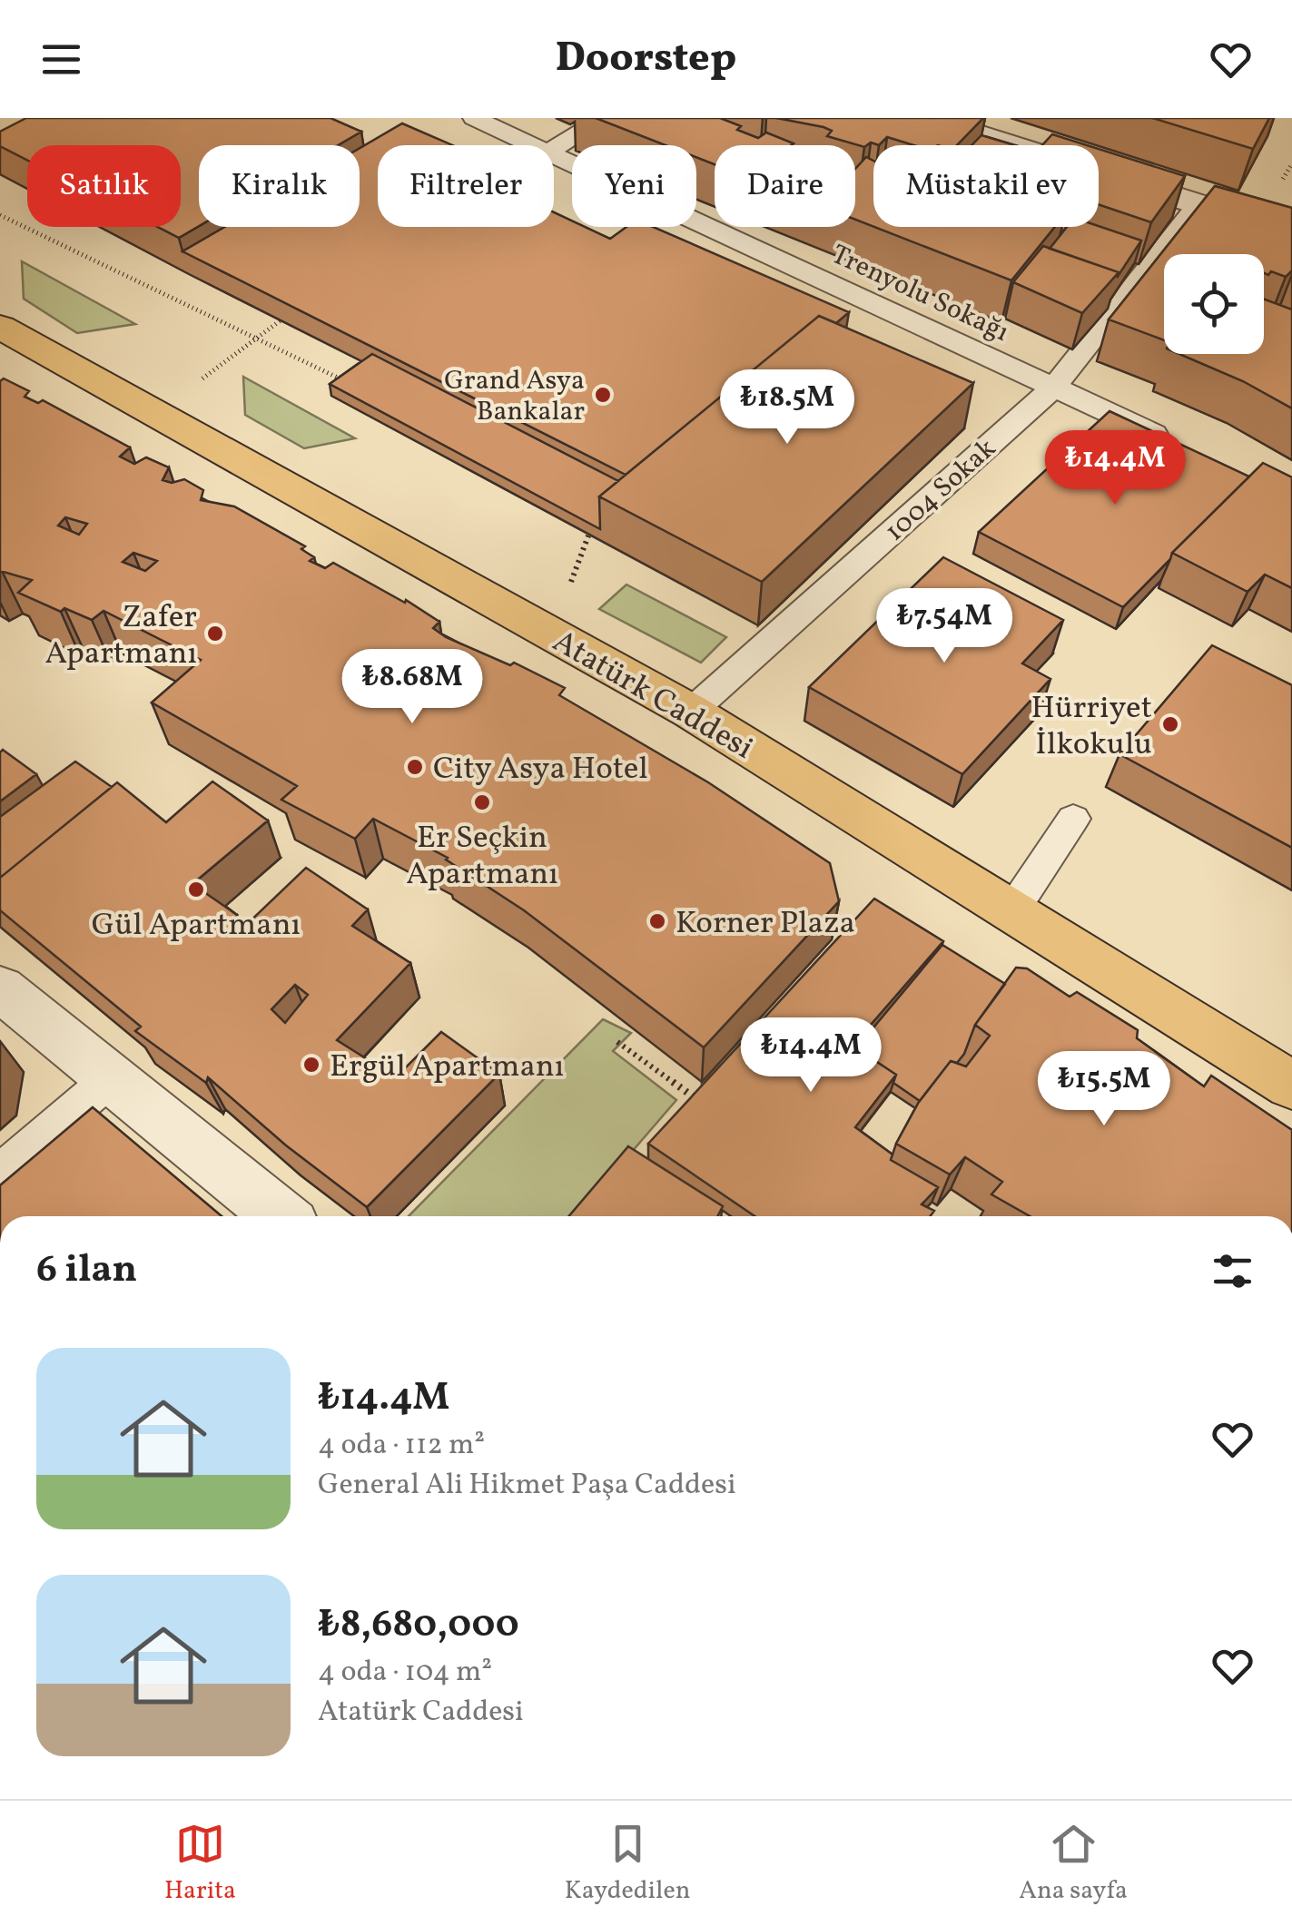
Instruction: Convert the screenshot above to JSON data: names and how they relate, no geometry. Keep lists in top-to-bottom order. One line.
{"streets":{"main road":["Atatürk Caddesi"],"lane":["Trenyolu Sokağı","1004 Sokak"]},"crossings":[["Trenyolu Sokağı","1004 Sokak"],["1004 Sokak","Atatürk Caddesi"]],"places":["Grand Asya Bankalar","Zafer Apartmanı","Hürriyet İlkokulu","City Asya Hotel","Er Seçkin Apartmanı","Gül Apartmanı","Korner Plaza","Ergül Apartmanı"],"page":{"header":"Doorstep","chip":["Satılık","Kiralık","Filtreler","Yeni","Daire","Müstakil ev"],"price":["₺18.5M","₺14.4M","₺7.54M","₺8.68M","₺14.4M","₺15.5M"],"heading":"6 ilan","list":[{"name":"₺14.4M","note":"4 oda · 112 m² · General Ali Hikmet Paşa Caddesi"},{"name":"₺8,680,000","note":"4 oda · 104 m² · Atatürk Caddesi"}],"tabs":["Harita","Kaydedilen","Ana sayfa"]}}
